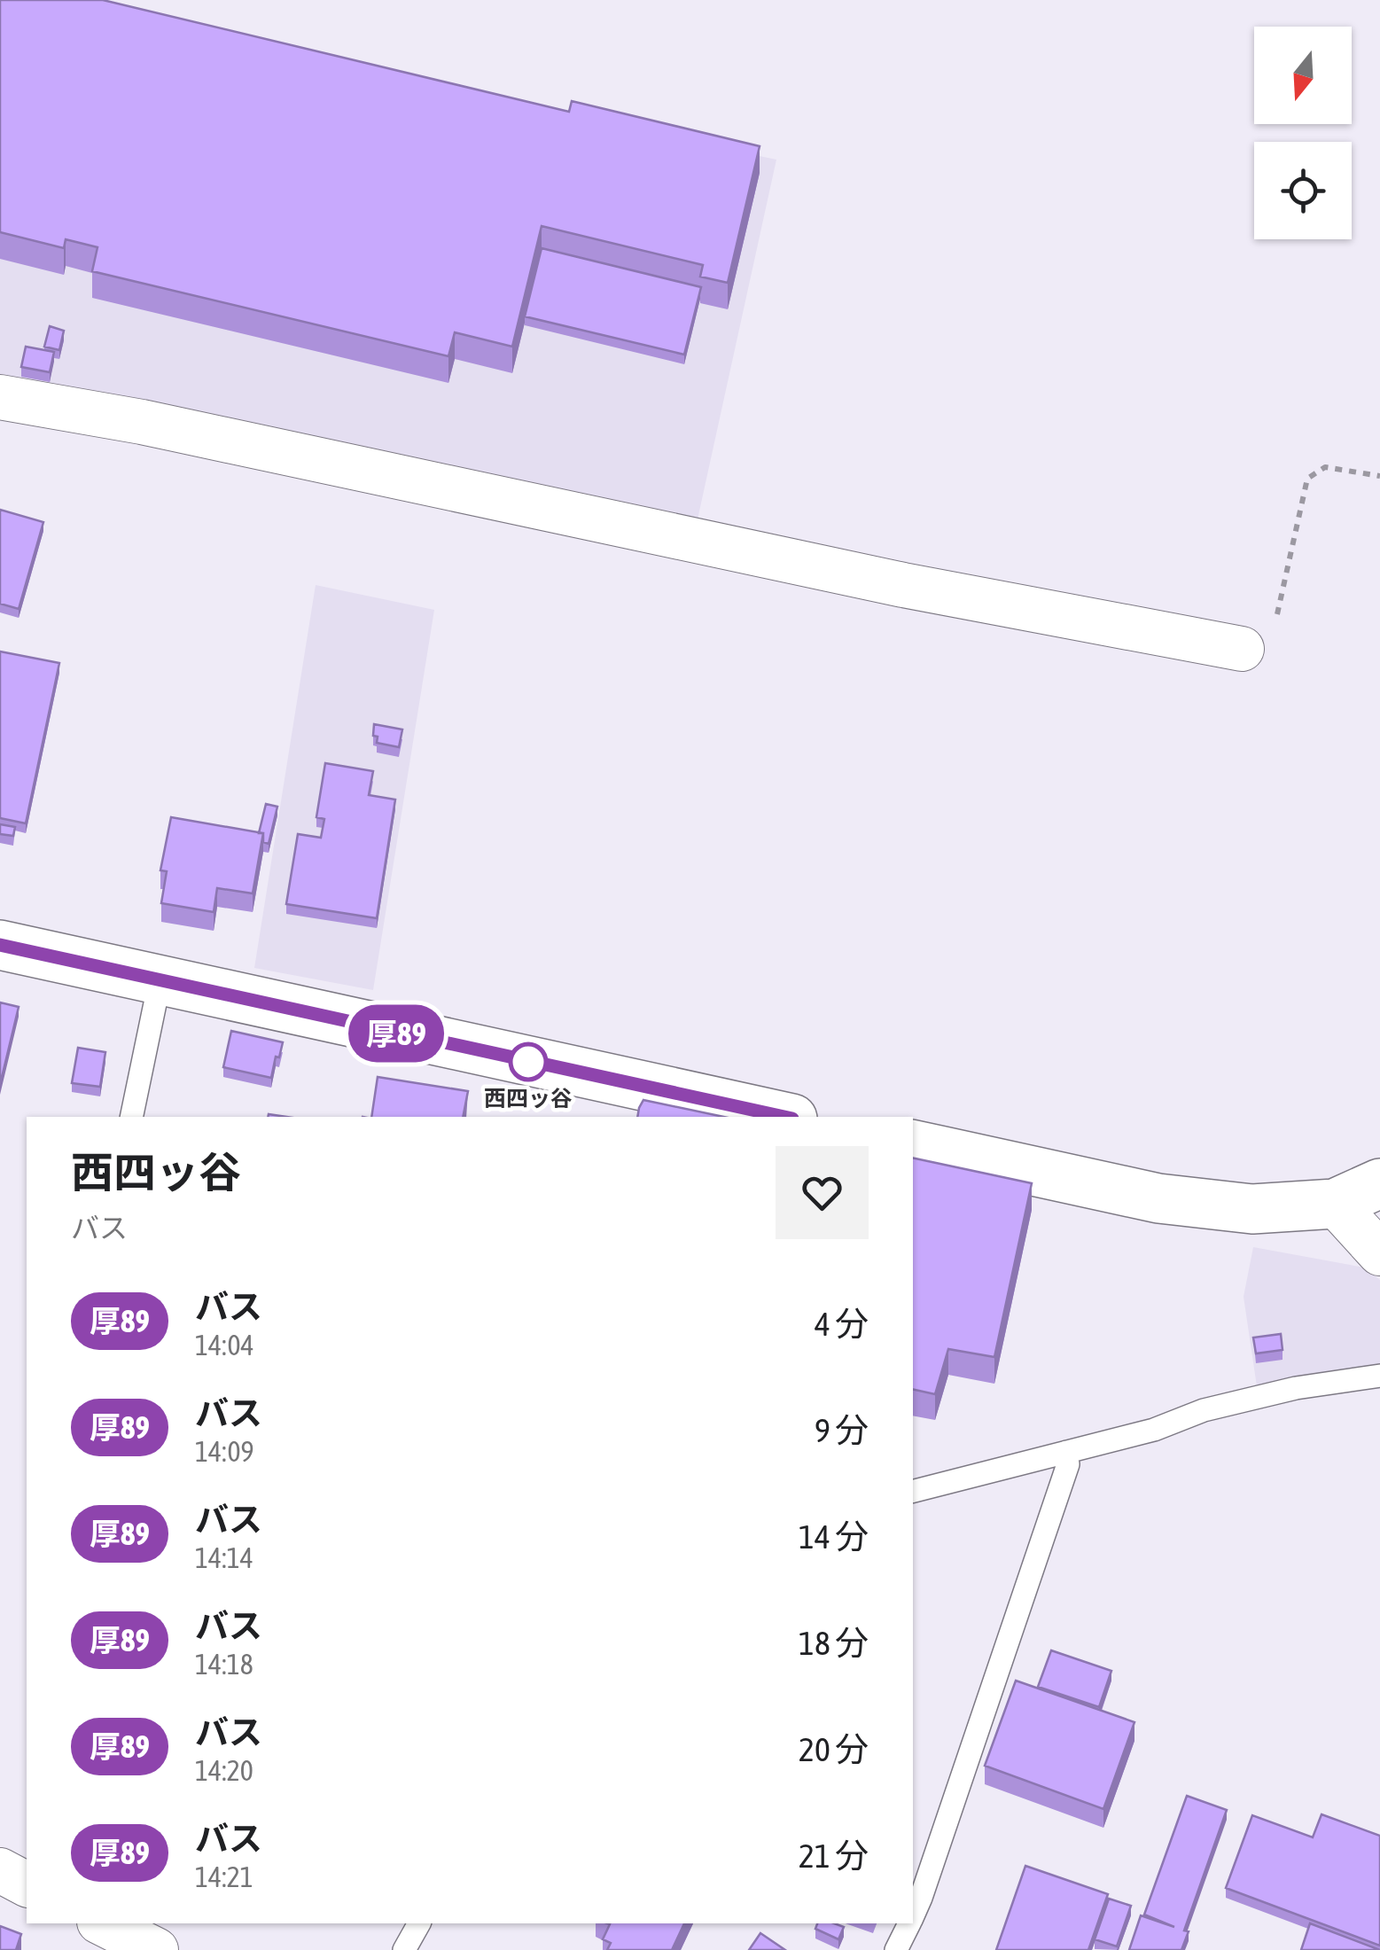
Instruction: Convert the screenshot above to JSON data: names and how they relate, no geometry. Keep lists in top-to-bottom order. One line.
{"places":["西四ッ谷"],"lines":["bus line 厚89"],"north":"bottom","page":{"on_map":"厚89","heading":["西四ッ谷","バス"],"list":[{"mark":"厚89","name":"バス","note":"14:04","value":"4 分"},{"mark":"厚89","name":"バス","note":"14:09","value":"9 分"},{"mark":"厚89","name":"バス","note":"14:14","value":"14 分"},{"mark":"厚89","name":"バス","note":"14:18","value":"18 分"},{"mark":"厚89","name":"バス","note":"14:20","value":"20 分"},{"mark":"厚89","name":"バス","note":"14:21","value":"21 分"}]}}
